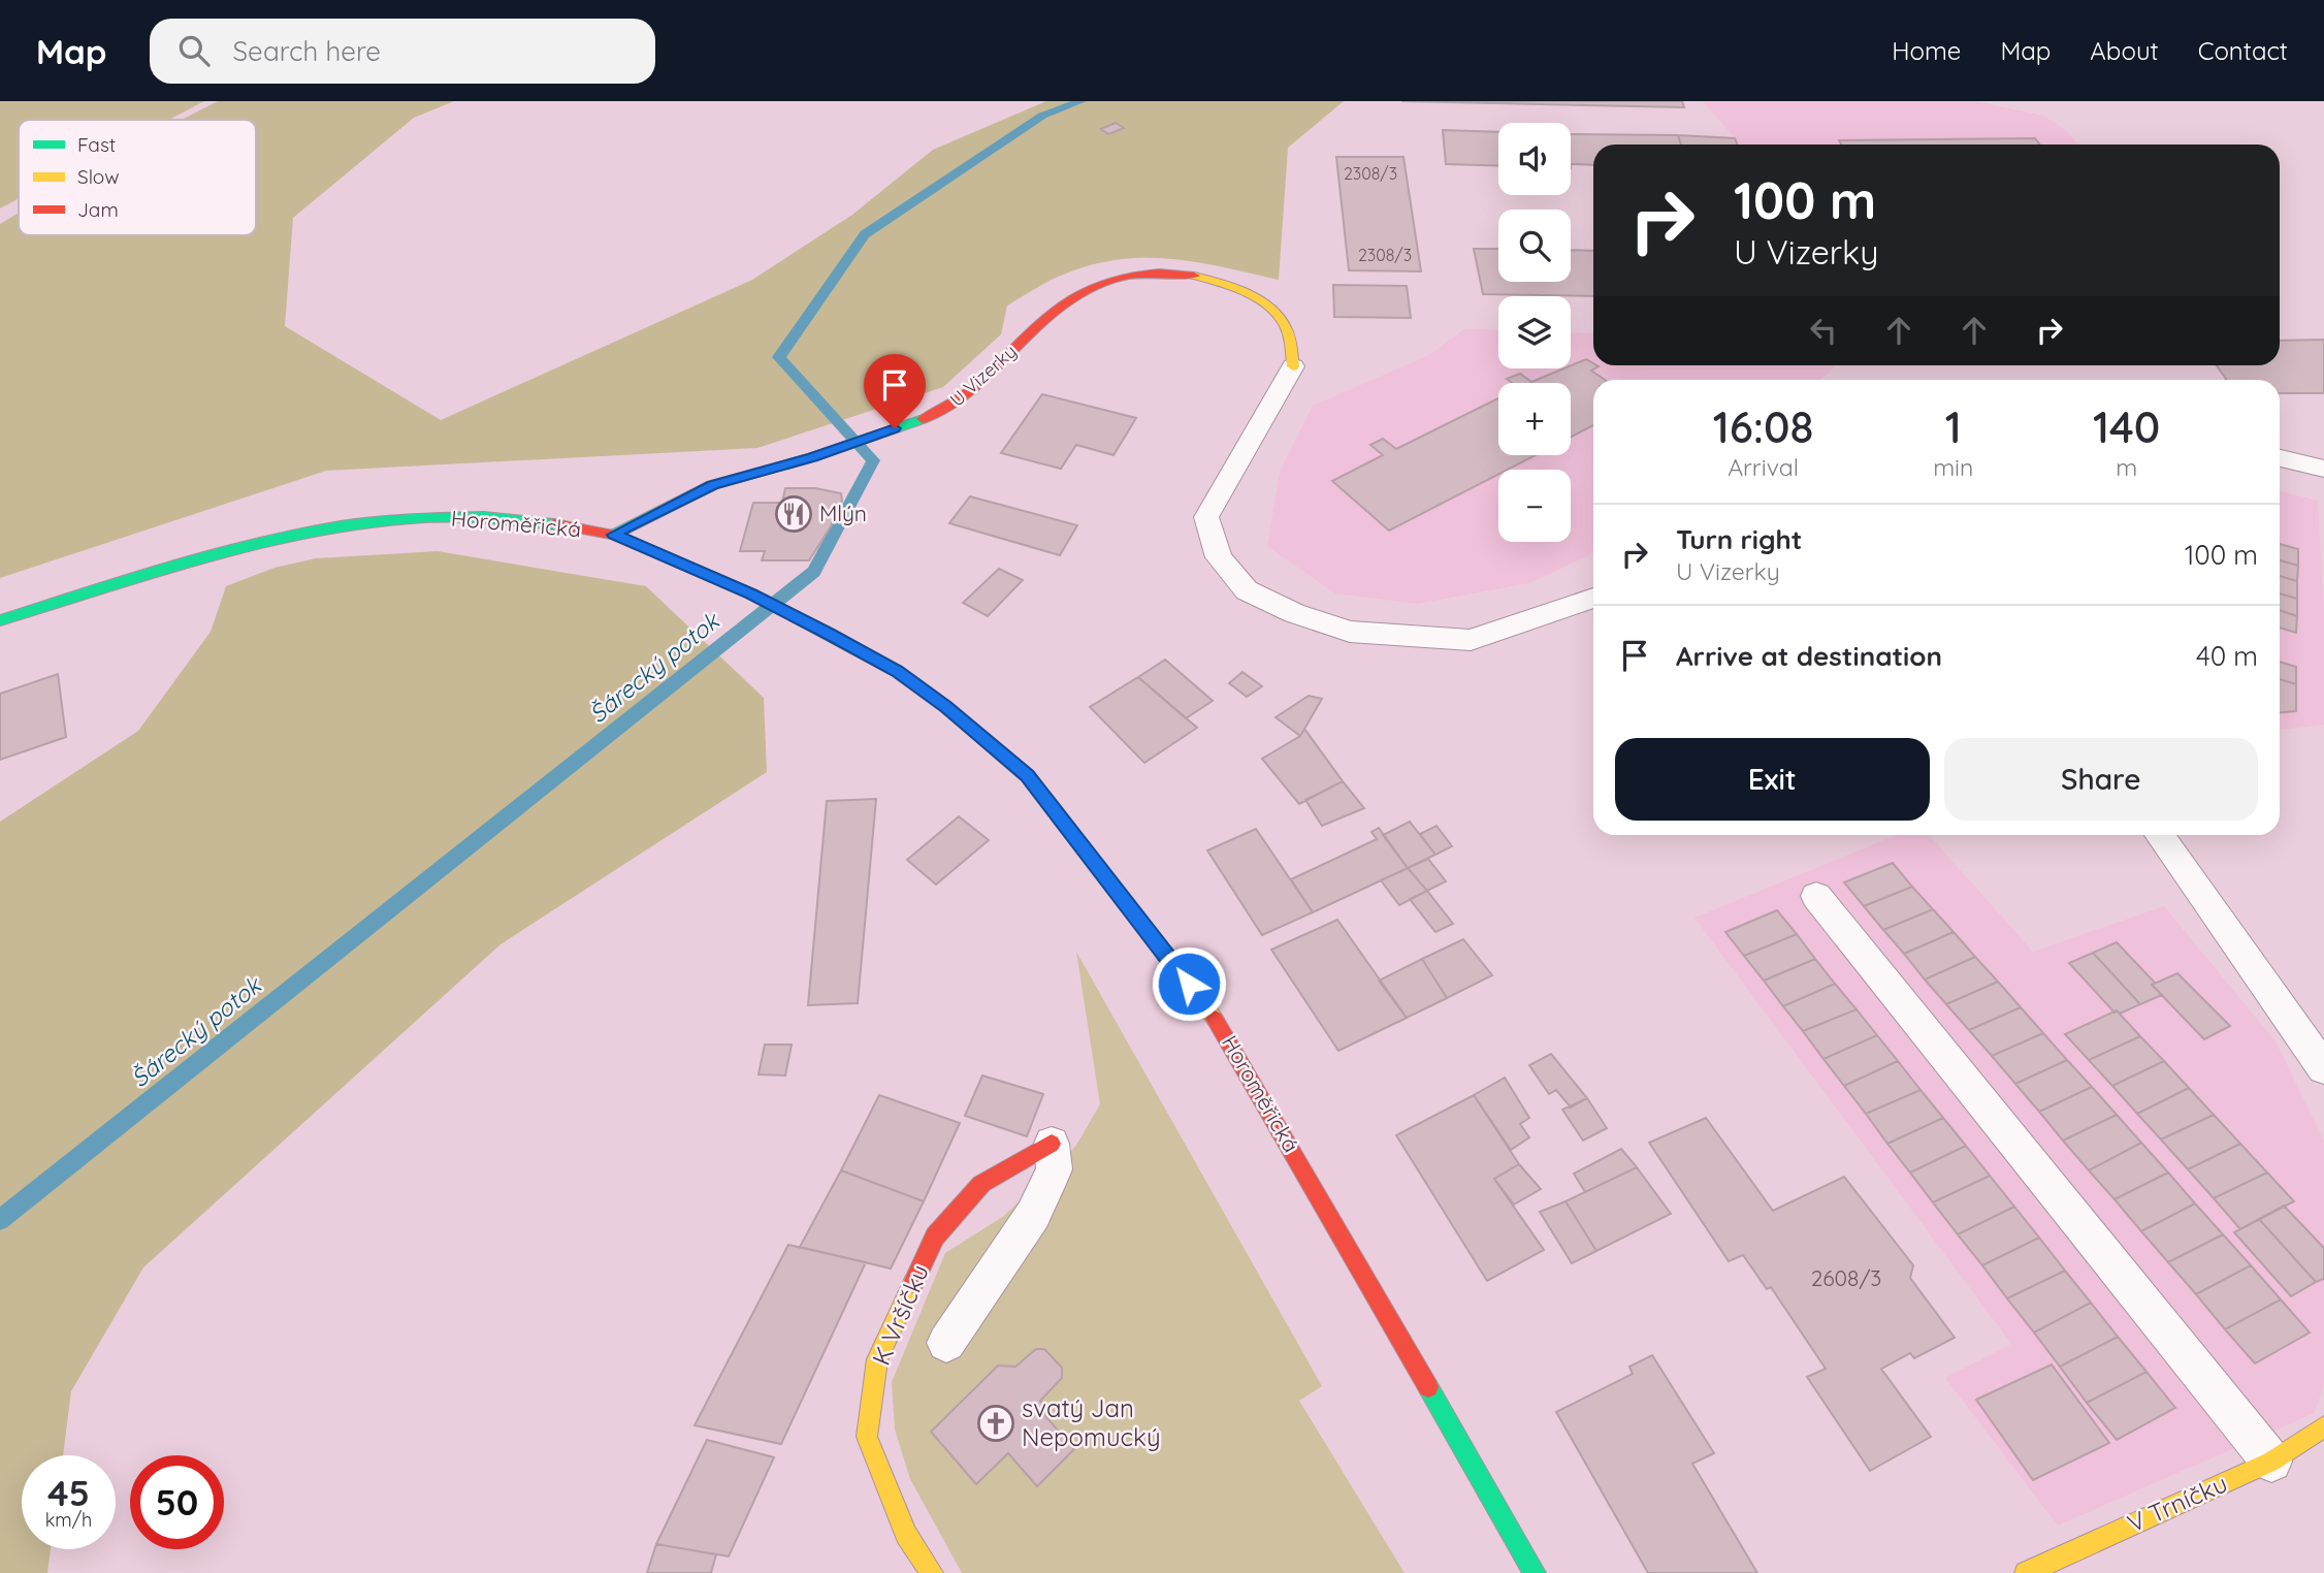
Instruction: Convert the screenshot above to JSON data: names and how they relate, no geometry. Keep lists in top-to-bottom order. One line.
{"streets":{"main road":["U Vizerky","Horoměřická","K Vršíčku","V Trníčku"]},"crossings":[["U Vizerky","Horoměřická"]],"water":["Šárecký potok"],"places":{"restaurant":["Mlýn"],"church":["svatý Jan Nepomucký"]},"house_numbers":["2308/3","2308/3","2608/3"],"legend":["Fast","Slow","Jam"],"page":{"header":"Map","search":"Search here","nav":["Home","Map","About","Contact"],"map_buttons":["+","−"],"turn":["100 m","U Vizerky"],"eta":["16:08","Arrival","1","min","140","m"],"list":[{"name":"Turn right","note":"U Vizerky","value":"100 m"},{"name":"Arrive at destination","value":"40 m"}],"buttons":["Exit","Share"],"speed":"45 km/h","limit":"50"}}
